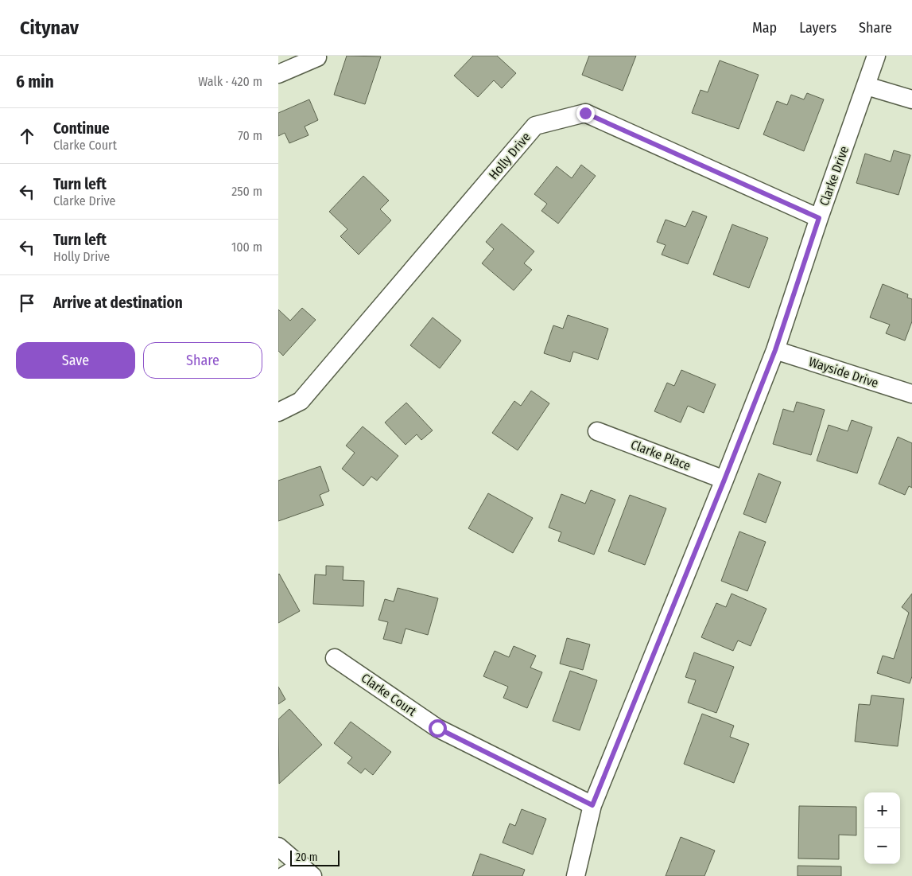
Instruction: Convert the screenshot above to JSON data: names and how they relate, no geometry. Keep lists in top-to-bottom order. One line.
{"streets":{"street":["Holly Drive","Clarke Drive","Wayside Drive","Clarke Place","Clarke Court"]},"crossings":[["Holly Drive","Clarke Drive"],["Clarke Drive","Wayside Drive"],["Clarke Drive","Clarke Place"],["Clarke Drive","Clarke Court"]],"scale_bar":"20 m","page":{"header":"Citynav","nav":["Map","Layers","Share"],"heading":["6 min","Walk · 420 m"],"list":[["Continue","Clarke Court","70 m"],["Turn left","Clarke Drive","250 m"],["Turn left","Holly Drive","100 m"],"Arrive at destination"],"buttons":["Save","Share"],"map_buttons":["+","−"],"scale":"20 m"}}
